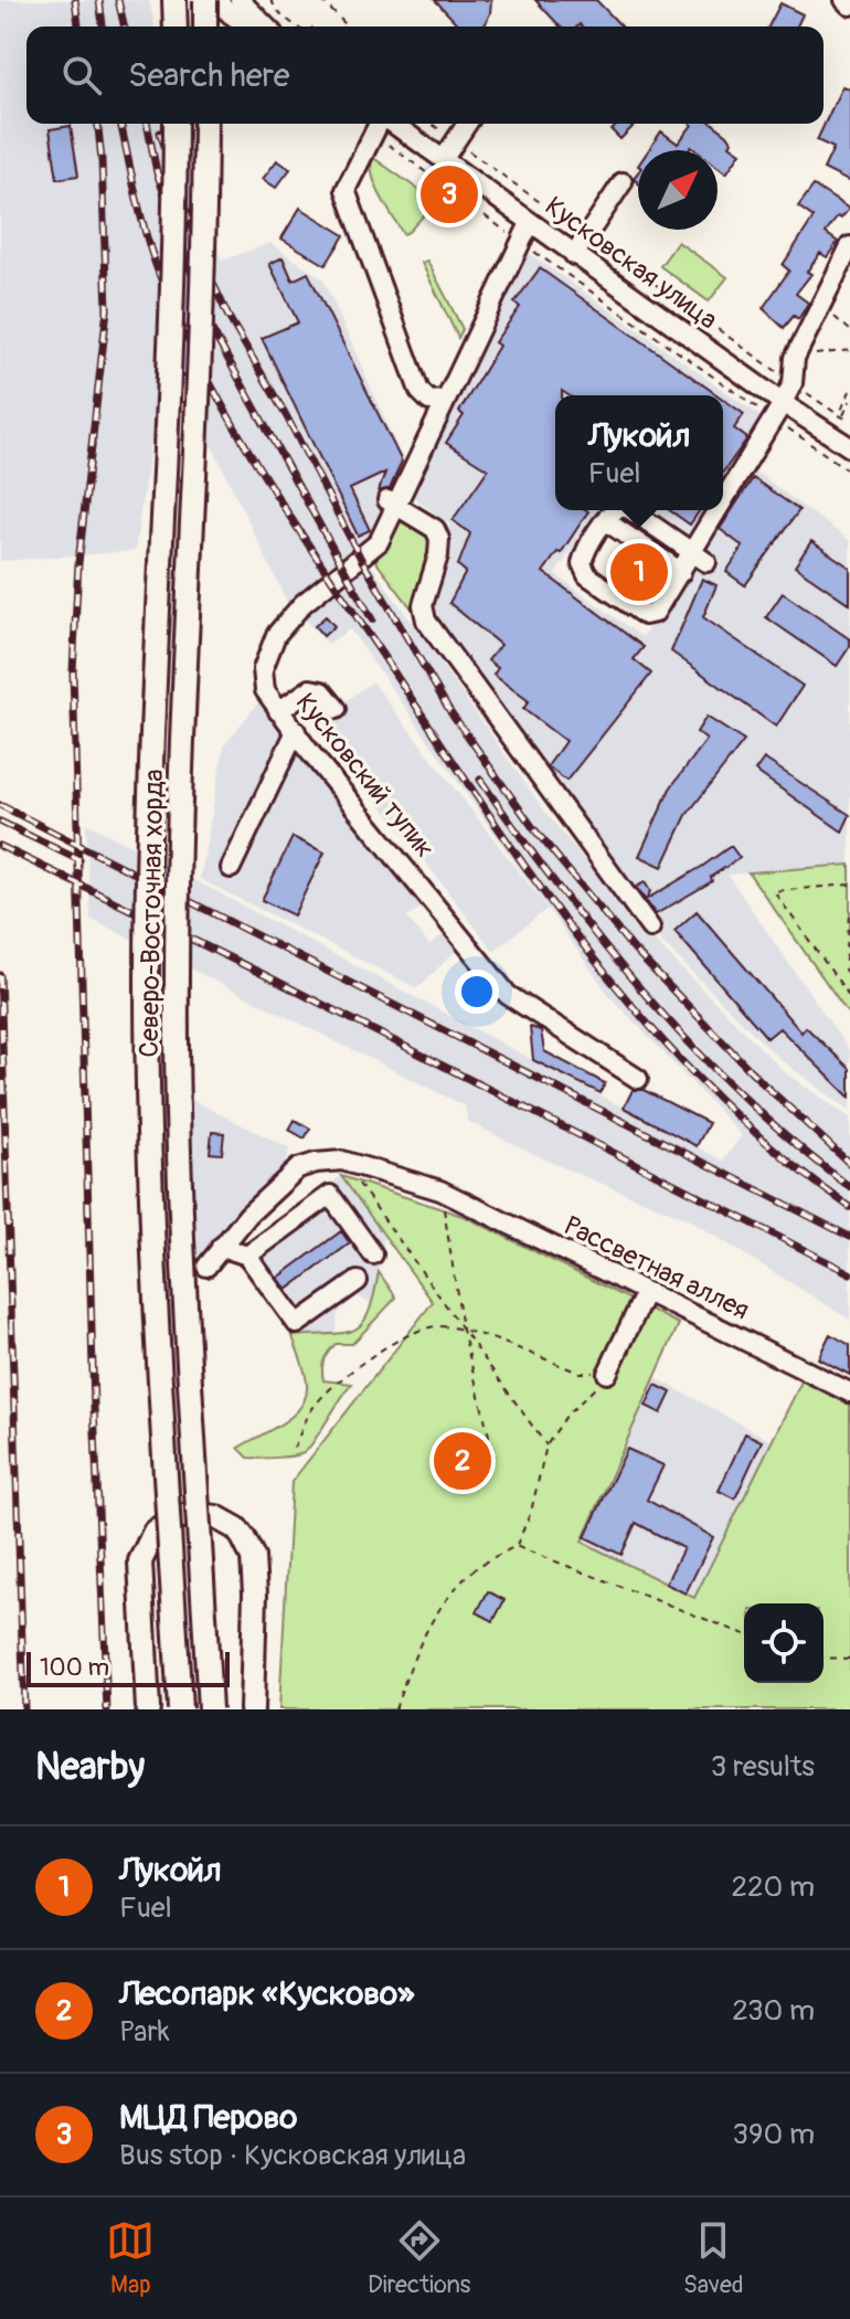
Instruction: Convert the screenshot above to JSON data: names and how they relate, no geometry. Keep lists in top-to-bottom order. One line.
{"streets":{"main road":["Северо-Восточная хорда"],"street":["Кусковская улица","Кусковский тупик","Рассветная аллея"]},"crossings":[["Кусковская улица","Кусковский тупик"]],"scale_bar":"100 m","north":"top right","page":{"search":"Search here","pins":["3","1","2"],"popup":["Лукойл","Fuel"],"scale":"100 m","heading":["Nearby","3 results"],"list":[{"mark":"1","name":"Лукойл","note":"Fuel","value":"220 m"},{"mark":"2","name":"Лесопарк «Кусково»","note":"Park","value":"230 m"},{"mark":"3","name":"МЦД Перово","note":"Bus stop · Кусковская улица","value":"390 m"}],"nav":["Map","Directions","Saved"]}}
